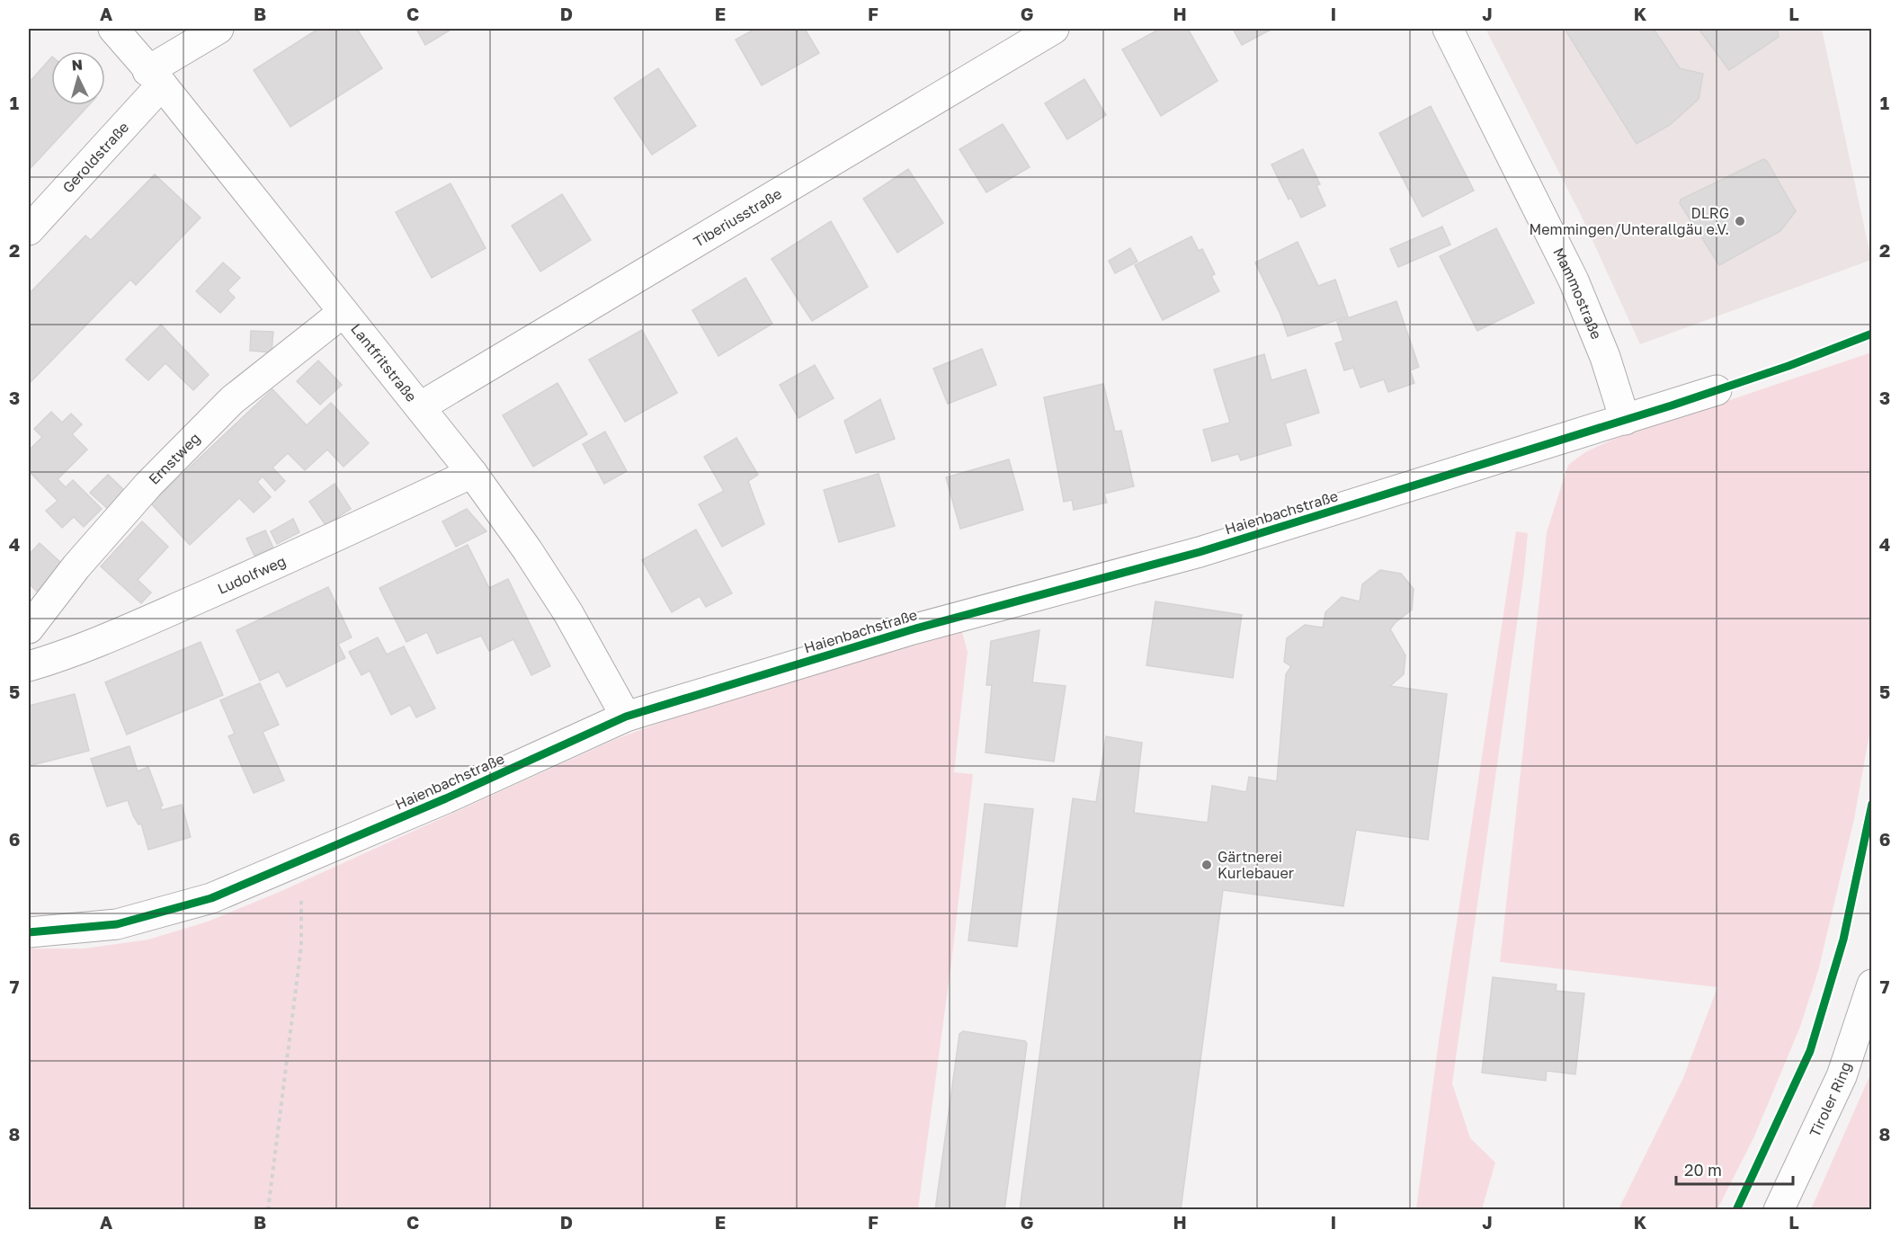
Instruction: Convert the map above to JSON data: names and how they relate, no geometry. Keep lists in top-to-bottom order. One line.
{"streets":{"street":["Geroldstraße","Tiberiusstraße","Mammostraße","Lantfritstraße","Ernstweg","Haienbachstraße","Ludolfweg","Tiroler Ring"]},"crossings":[["Geroldstraße","Lantfritstraße"],["Tiberiusstraße","Lantfritstraße"],["Mammostraße","Haienbachstraße"],["Lantfritstraße","Ernstweg"],["Lantfritstraße","Haienbachstraße"],["Lantfritstraße","Ludolfweg"]],"places":["DLRG Memmingen/Unterallgäu e.V.","Gärtnerei Kurlebauer"],"scale_bar":"20 m","north":"top","grid":{"columns":["A","B","C","D","E","F","G","H","I","J","K","L"],"rows":["1","2","3","4","5","6","7","8"]}}
